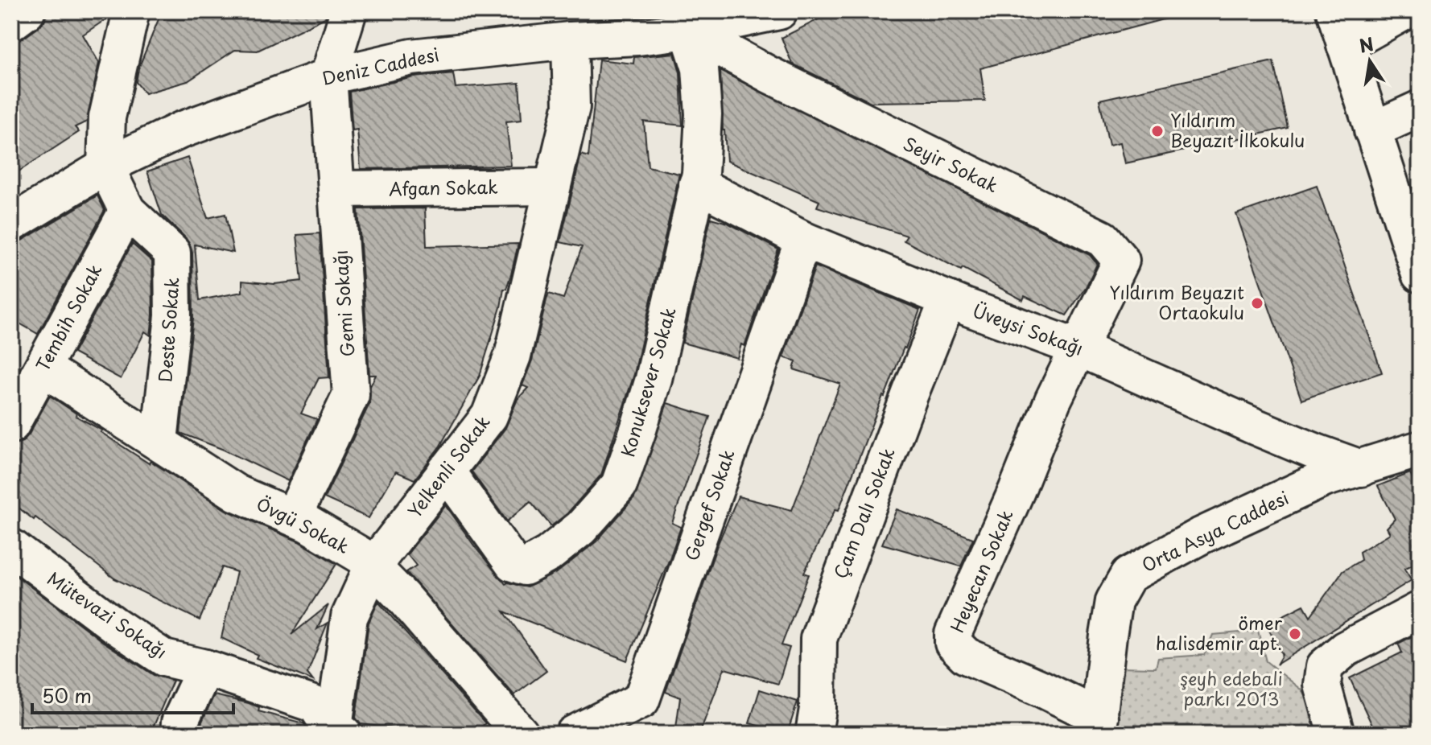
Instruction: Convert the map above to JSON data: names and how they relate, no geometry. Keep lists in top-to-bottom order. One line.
{"streets":{"street":["Deniz Caddesi","Seyir Sokak","Afgan Sokak","Gemi Sokağı","Tembih Sokak","Deste Sokak","Üveysi Sokağı","Konuksever Sokak","Yelkenli Sokak","Gergef Sokak","Çam Dalı Sokak","Övgü Sokak","Orta Asya Caddesi","Heyecan Sokak","Mütevazi Sokağı"]},"crossings":[["Deniz Caddesi","Seyir Sokak"],["Deniz Caddesi","Gemi Sokağı"],["Deniz Caddesi","Deste Sokak"],["Deniz Caddesi","Konuksever Sokak"],["Deniz Caddesi","Yelkenli Sokak"],["Seyir Sokak","Üveysi Sokağı"],["Seyir Sokak","Konuksever Sokak"],["Seyir Sokak","Heyecan Sokak"],["Afgan Sokak","Gemi Sokağı"],["Afgan Sokak","Yelkenli Sokak"],["Gemi Sokağı","Övgü Sokak"],["Tembih Sokak","Deste Sokak"],["Tembih Sokak","Övgü Sokak"],["Deste Sokak","Övgü Sokak"],["Üveysi Sokağı","Konuksever Sokak"],["Üveysi Sokağı","Gergef Sokak"],["Üveysi Sokağı","Çam Dalı Sokak"],["Üveysi Sokağı","Orta Asya Caddesi"],["Üveysi Sokağı","Heyecan Sokak"],["Konuksever Sokak","Yelkenli Sokak"],["Yelkenli Sokak","Övgü Sokak"],["Yelkenli Sokak","Mütevazi Sokağı"],["Orta Asya Caddesi","Heyecan Sokak"]],"parks":["şeyh edebali parkı 2013"],"places":["Yıldırım Beyazıt İlkokulu","Yıldırım Beyazıt Ortaokulu","ömer halisdemir apt."],"scale_bar":"50 m","north":"top"}
